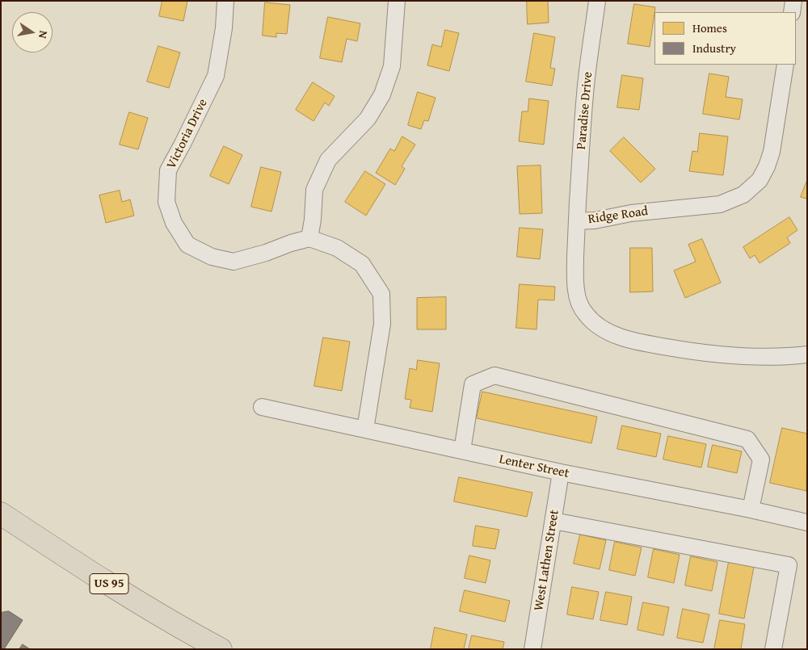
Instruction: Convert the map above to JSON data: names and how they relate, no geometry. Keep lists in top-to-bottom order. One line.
{"streets":{"highway":["US 95"],"street":["Paradise Drive","Victoria Drive","Ridge Road","Lenter Street","West Lathen Street"]},"crossings":[["Paradise Drive","Ridge Road"],["Lenter Street","West Lathen Street"]],"legend":["Homes","Industry"],"north":"right"}
